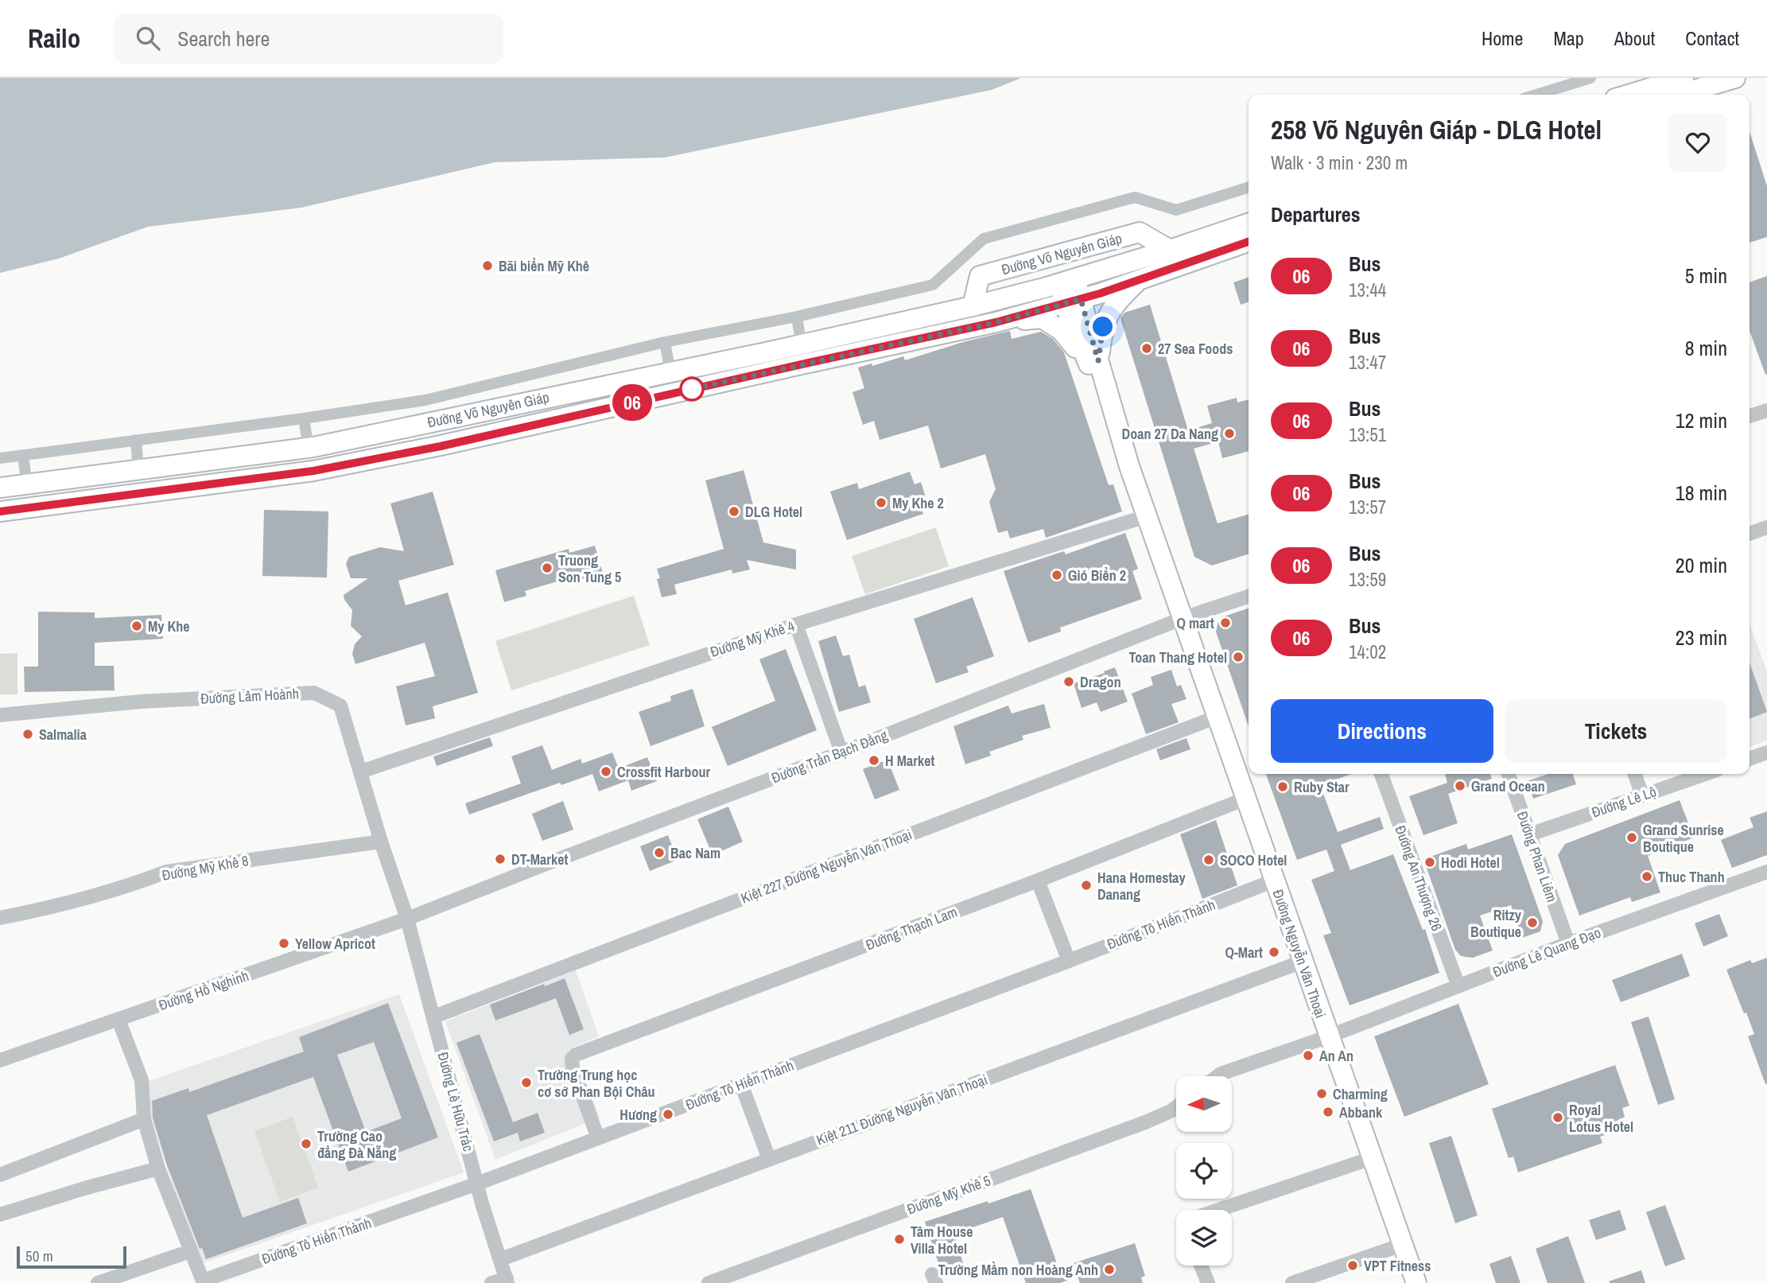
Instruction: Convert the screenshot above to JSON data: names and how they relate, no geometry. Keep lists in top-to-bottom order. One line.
{"streets":{"main road":["Đường Võ Nguyên Giáp","Đường Nguyễn Văn Thoại"],"street":["Đường Mỹ Khê 4","Đường Lâm Hoành","Đường Trần Bạch Đằng","Đường Lê Lộ","Đường Phan Liêm","Kiệt 227 Đường Nguyễn Văn Thoại","Đường Mỹ Khê 8","Đường An Thượng 26","Đường Tô Hiến Thành","Đường Thạch Lam","Đường Lê Quang Đạo","Đường Hồ Nghinh","Đường Lê Hữu Trác","Kiệt 211 Đường Nguyễn Văn Thoại","Đường Mỹ Khê 5"]},"crossings":[["Đường Võ Nguyên Giáp","Đường Nguyễn Văn Thoại"],["Đường Mỹ Khê 4","Đường Lâm Hoành"],["Đường Mỹ Khê 4","Đường Nguyễn Văn Thoại"],["Đường Lâm Hoành","Đường Trần Bạch Đằng"],["Đường Lâm Hoành","Đường Mỹ Khê 8"],["Đường Lâm Hoành","Đường Hồ Nghinh"],["Đường Lâm Hoành","Đường Lê Hữu Trác"],["Đường Trần Bạch Đằng","Đường Nguyễn Văn Thoại"],["Đường Trần Bạch Đằng","Đường Hồ Nghinh"],["Đường Trần Bạch Đằng","Đường Lê Hữu Trác"],["Đường Lê Lộ","Đường Phan Liêm"],["Đường Phan Liêm","Đường Lê Quang Đạo"],["Kiệt 227 Đường Nguyễn Văn Thoại","Đường Nguyễn Văn Thoại"],["Kiệt 227 Đường Nguyễn Văn Thoại","Đường Lê Hữu Trác"],["Đường An Thượng 26","Đường Lê Quang Đạo"],["Đường Tô Hiến Thành","Đường Thạch Lam"],["Đường Tô Hiến Thành","Đường Nguyễn Văn Thoại"],["Đường Tô Hiến Thành","Đường Lê Hữu Trác"],["Đường Thạch Lam","Đường Nguyễn Văn Thoại"],["Đường Lê Quang Đạo","Đường Nguyễn Văn Thoại"],["Đường Nguyễn Văn Thoại","Kiệt 211 Đường Nguyễn Văn Thoại"],["Đường Hồ Nghinh","Đường Lê Hữu Trác"],["Đường Lê Hữu Trác","Kiệt 211 Đường Nguyễn Văn Thoại"]],"places":["Bãi biển Mỹ Khê","27 Sea Foods","Doan 27 Da Nang","My Khe 2","DLG Hotel","Truong Son Tung 5","Gió Biển 2","Q mart","My Khe","Toan Thang Hotel","Dragon","Salmalia","H Market","Crossfit Harbour","Grand Ocean","Ruby Star","Grand Sunrise Boutique","Bac Nam","DT-Market","SOCO Hotel","Hodi Hotel","Thuc Thanh","Hana Homestay Danang","Ritzy Boutique","Yellow Apricot","Q-Mart","An An","Trường Trung học cơ sở Phan Bội Châu","Charming","Abbank","Hương","Royal Lotus Hotel","Trường Cao đẳng Đà Nẵng","Tâm House Villa Hotel","VPT Fitness","Trường Mầm non Hoàng Anh"],"lines":["bus line 06"],"scale_bar":"50 m","north":"left","page":{"header":"Railo","search":"Search here","nav":["Home","Map","About","Contact"],"on_map":"06","heading":[["258 Võ Nguyên Giáp - DLG Hotel","Walk · 3 min · 230 m"],"Departures"],"list":[{"mark":"06","name":"Bus","note":"13:44","value":"5 min"},{"mark":"06","name":"Bus","note":"13:47","value":"8 min"},{"mark":"06","name":"Bus","note":"13:51","value":"12 min"},{"mark":"06","name":"Bus","note":"13:57","value":"18 min"},{"mark":"06","name":"Bus","note":"13:59","value":"20 min"},{"mark":"06","name":"Bus","note":"14:02","value":"23 min"}],"buttons":["Directions","Tickets"],"scale":"50 m"}}
